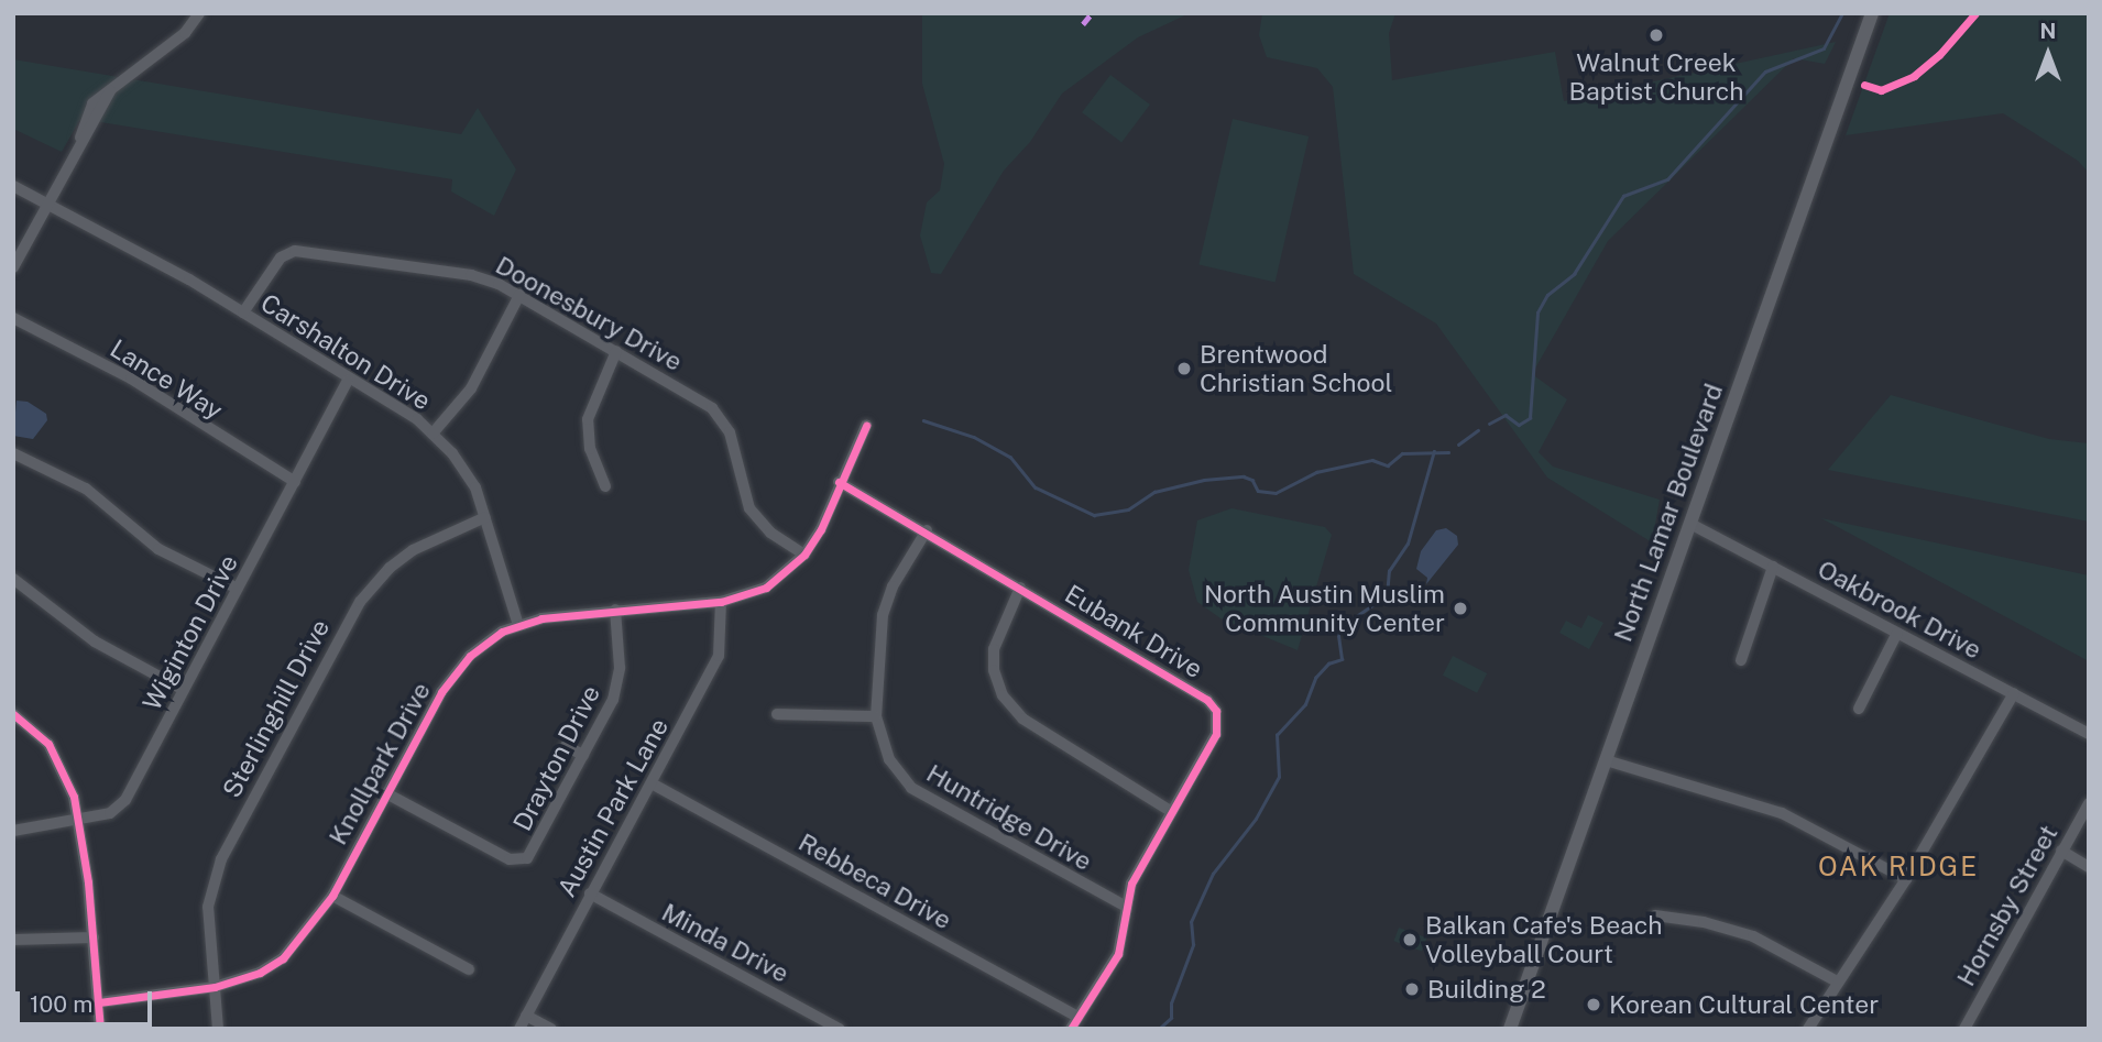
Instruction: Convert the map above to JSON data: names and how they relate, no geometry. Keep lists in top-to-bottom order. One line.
{"streets":{"main road":["North Lamar Boulevard"],"street":["Doonesbury Drive","Carshalton Drive","Lance Way","Oakbrook Drive","Eubank Drive","Wiginton Drive","Sterlinghill Drive","Drayton Drive","Knollpark Drive","Austin Park Lane","Huntridge Drive","Rebbeca Drive","Hornsby Street","Minda Drive"]},"crossings":[["Doonesbury Drive","Carshalton Drive"],["Doonesbury Drive","Knollpark Drive"],["Carshalton Drive","Wiginton Drive"],["Carshalton Drive","Sterlinghill Drive"],["Carshalton Drive","Knollpark Drive"],["Lance Way","Wiginton Drive"],["North Lamar Boulevard","Oakbrook Drive"],["Eubank Drive","Knollpark Drive"],["Eubank Drive","Huntridge Drive"],["Eubank Drive","Rebbeca Drive"],["Sterlinghill Drive","Knollpark Drive"],["Drayton Drive","Knollpark Drive"],["Knollpark Drive","Austin Park Lane"],["Austin Park Lane","Rebbeca Drive"],["Austin Park Lane","Minda Drive"]],"districts":["OAK RIDGE"],"places":["Walnut Creek Baptist Church","Brentwood Christian School","North Austin Muslim Community Center","Balkan Cafe's Beach Volleyball Court","Building 2","Korean Cultural Center"],"scale_bar":"100 m","north":"top"}
